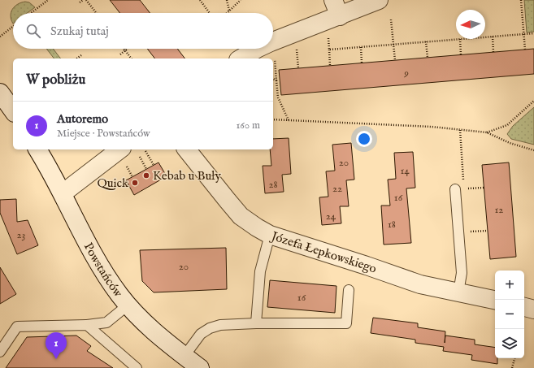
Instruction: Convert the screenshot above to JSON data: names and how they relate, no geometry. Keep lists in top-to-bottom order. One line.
{"streets":{"street":["Józefa Łepkowskiego","Powstańców"]},"places":["Kebab u Buły","Quick"],"house_numbers":["9","20","14","28","22","16","12","24","18","23","20","16"],"north":"left","page":{"search":"Szukaj tutaj","heading":"W pobliżu","list":[{"mark":"1","name":"Autoremo","note":"Miejsce · Powstańców","value":"160 m"}],"map_buttons":["+","−"],"pins":"1"}}
